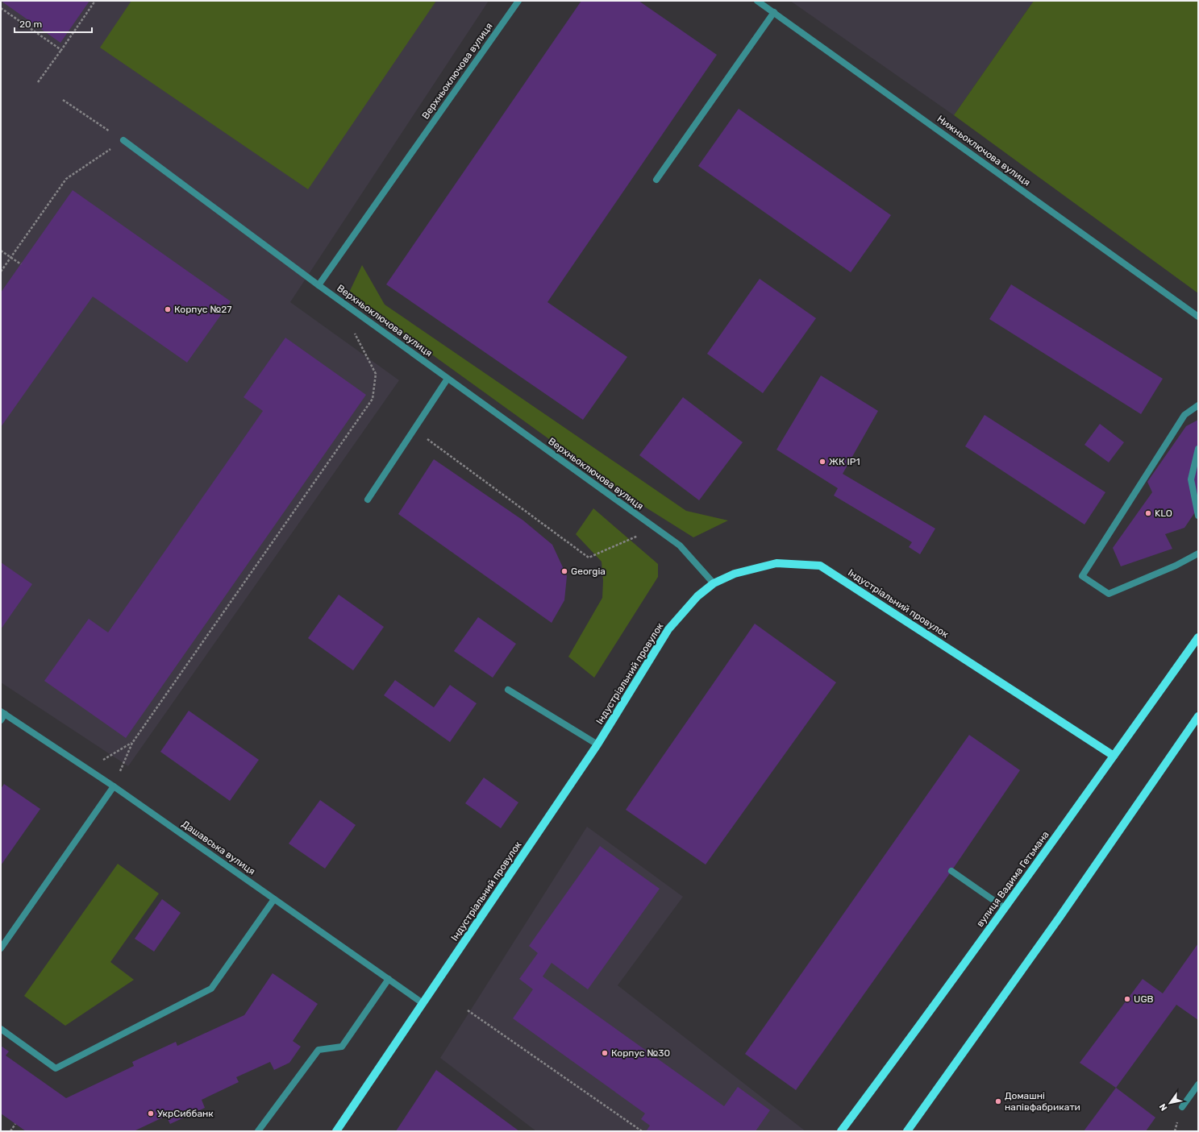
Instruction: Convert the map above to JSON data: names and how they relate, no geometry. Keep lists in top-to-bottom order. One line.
{"streets":{"main road":["Індустріальний провулок","вулиця Вадима Гетьмана"],"street":["Верхньоключова вулиця","Нижньоключова вулиця","Дашавська вулиця"]},"crossings":[["Верхньоключова вулиця","Індустріальний провулок"],["Індустріальний провулок","Дашавська вулиця"],["Індустріальний провулок","вулиця Вадима Гетьмана"]],"places":["Корпус №27","ЖК IP1","KLO","Georgia","UGB","Корпус №30","Домашні напівфабрикати","УкрСиббанк"],"scale_bar":"20 m","north":"bottom left"}
